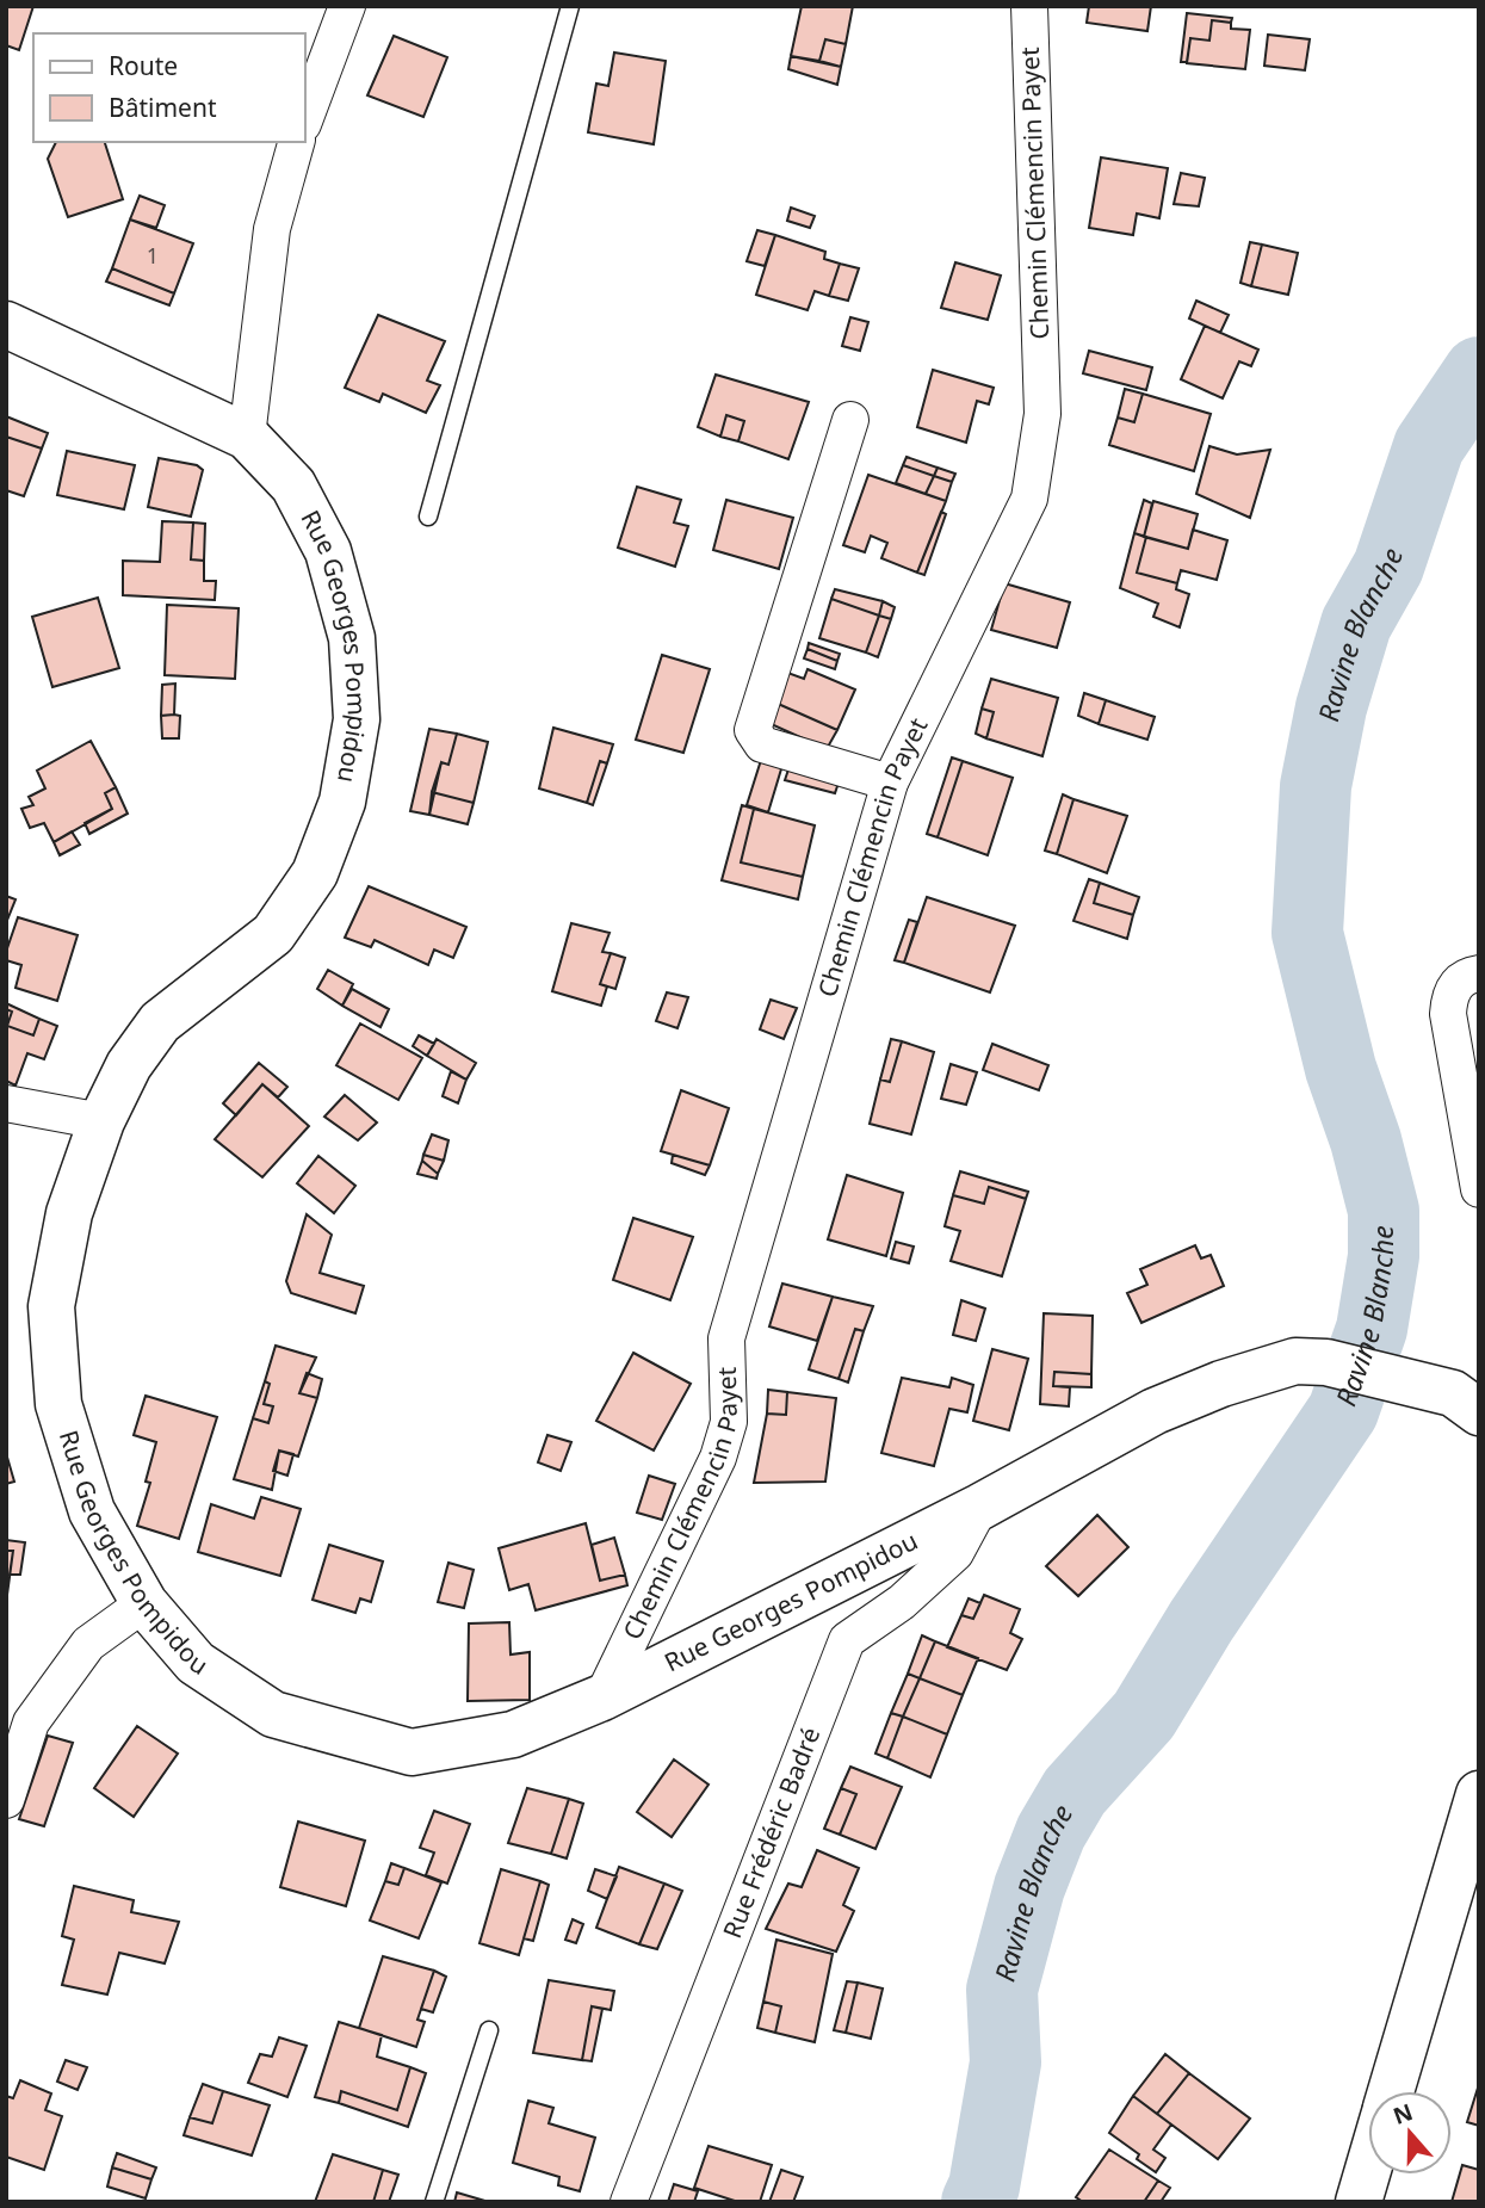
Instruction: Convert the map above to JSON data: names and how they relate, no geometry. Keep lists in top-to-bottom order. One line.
{"streets":{"main road":["Rue Georges Pompidou"],"street":["Chemin Clémencin Payet","Rue Frédéric Badré"]},"crossings":[["Chemin Clémencin Payet","Rue Georges Pompidou"],["Rue Georges Pompidou","Rue Frédéric Badré"]],"water":["Ravine Blanche"],"house_numbers":["1"],"legend":["Route","Bâtiment"],"north":"top"}
